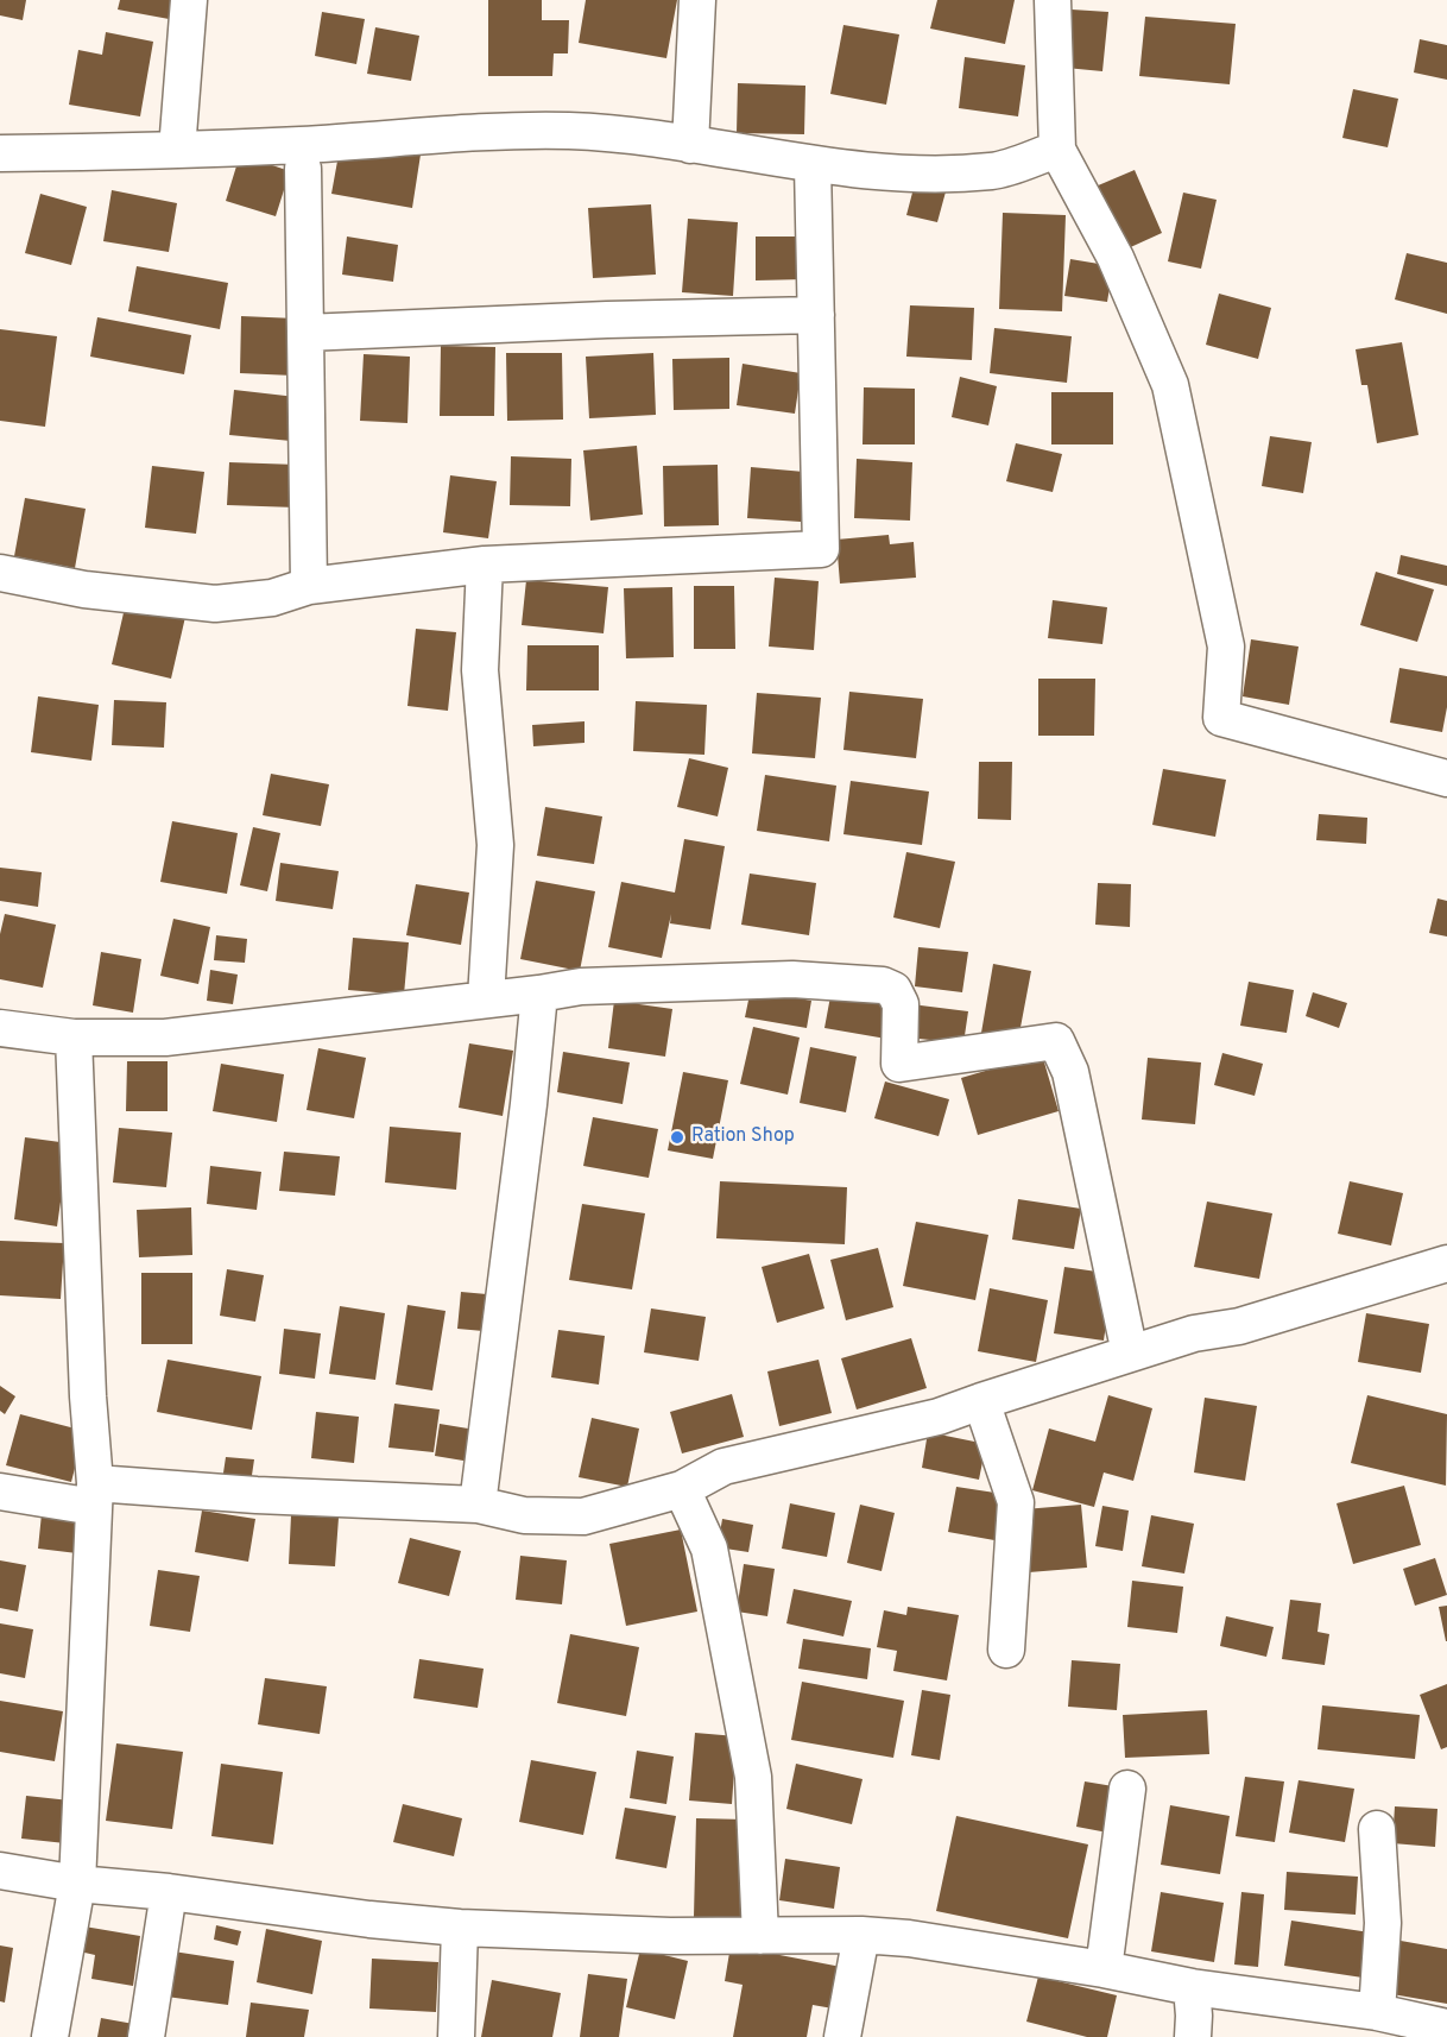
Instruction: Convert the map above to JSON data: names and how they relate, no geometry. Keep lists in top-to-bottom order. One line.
{"places":["Ration Shop"]}
